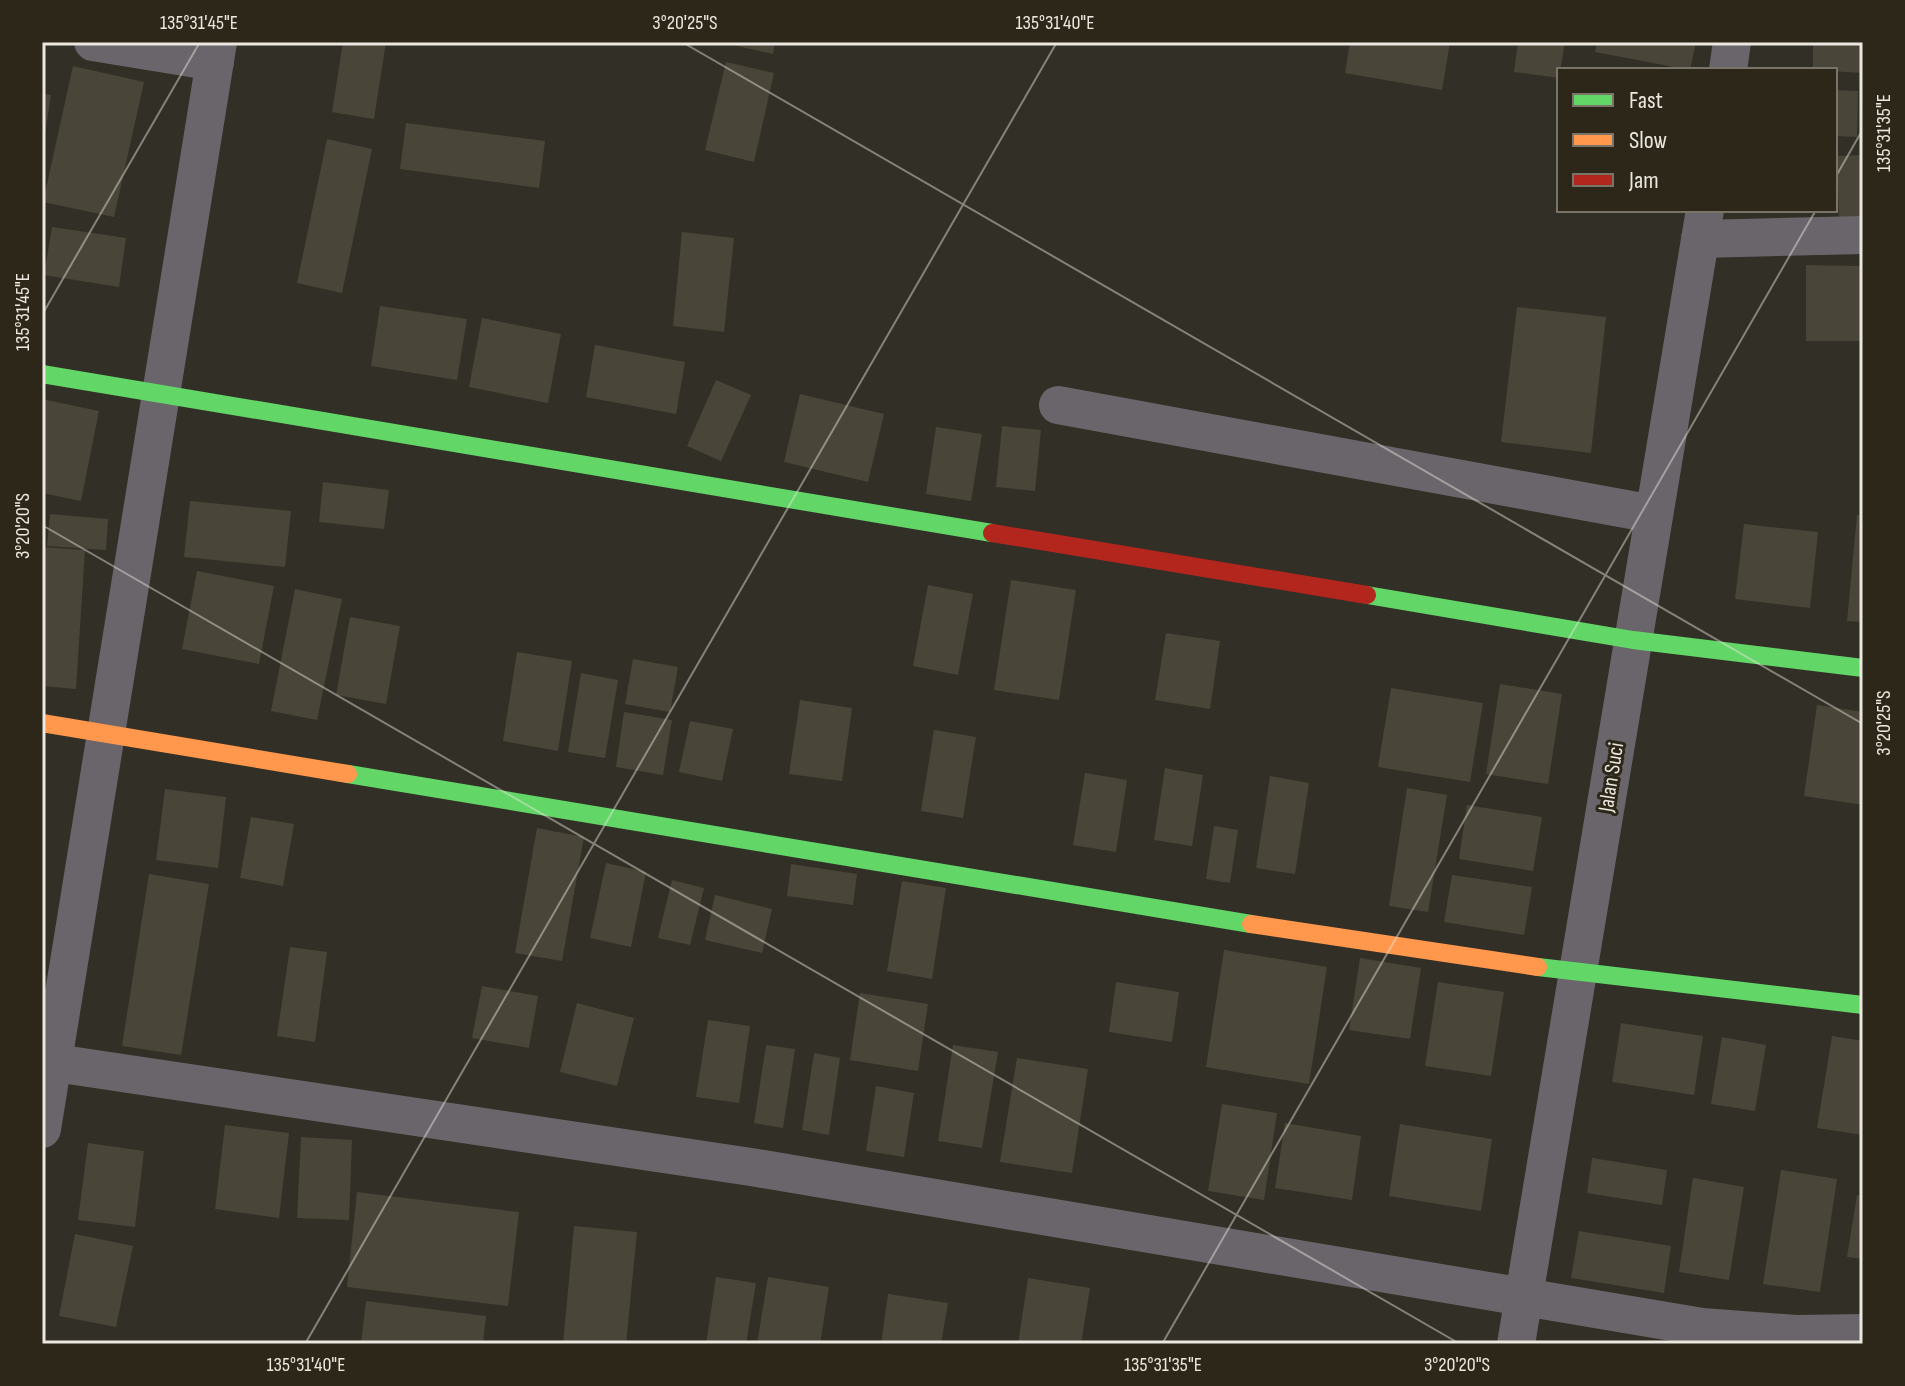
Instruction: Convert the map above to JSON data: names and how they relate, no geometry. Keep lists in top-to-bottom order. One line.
{"streets":{"street":["Jalan Suci"]},"legend":["Fast","Slow","Jam"],"coordinates":["135°31'45\"E","3°20'25\"S","135°31'40\"E","135°31'35\"E","3°20'20\"S"]}
